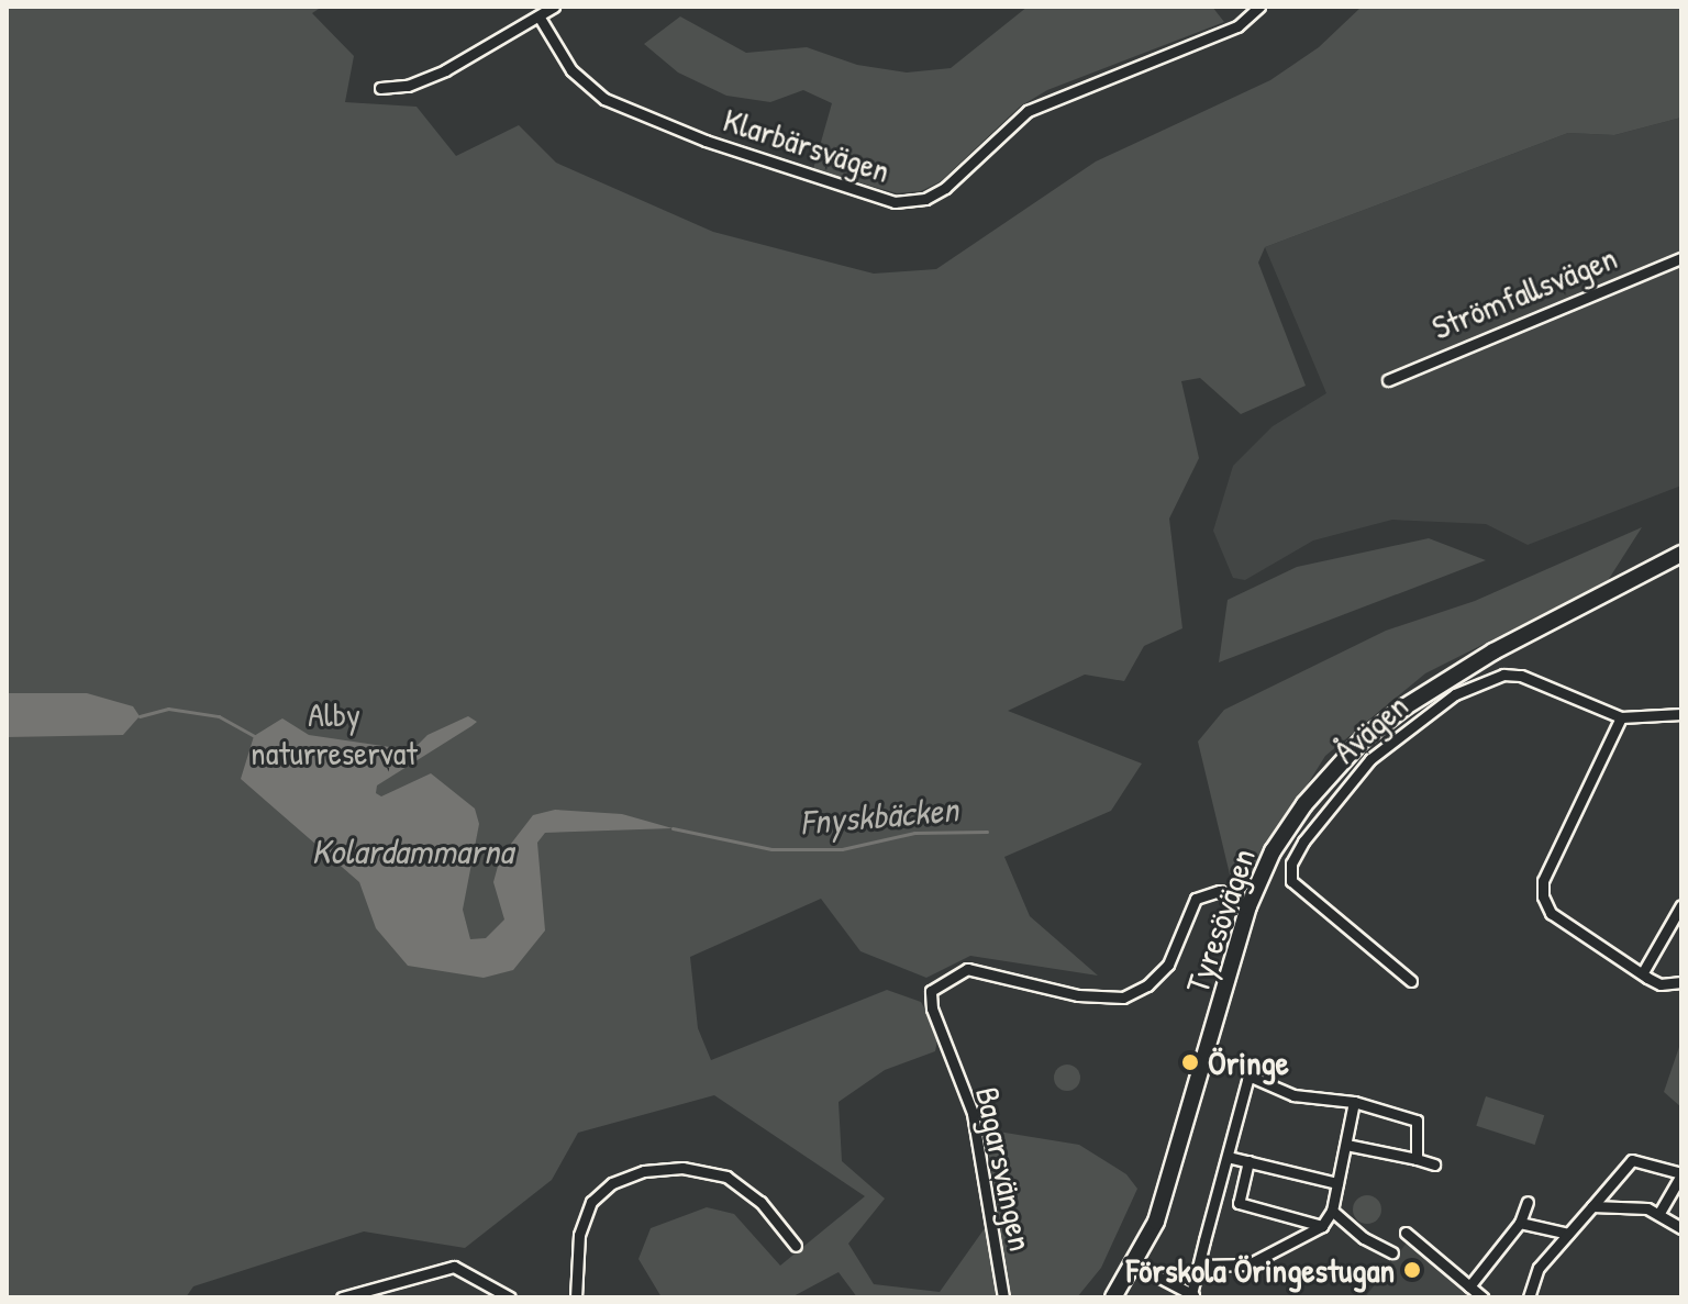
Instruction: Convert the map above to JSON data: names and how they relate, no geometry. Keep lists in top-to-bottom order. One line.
{"streets":{"main road":["Tyresövägen"],"street":["Klarbärsvägen","Strömfallsvägen","Åvägen","Bagarsvängen"]},"crossings":[["Tyresövägen","Bagarsvängen"]],"water":["Fnyskbäcken","Kolardammarna"],"parks":["Alby naturreservat"],"places":["Öringe","Förskola Öringestugan"]}
